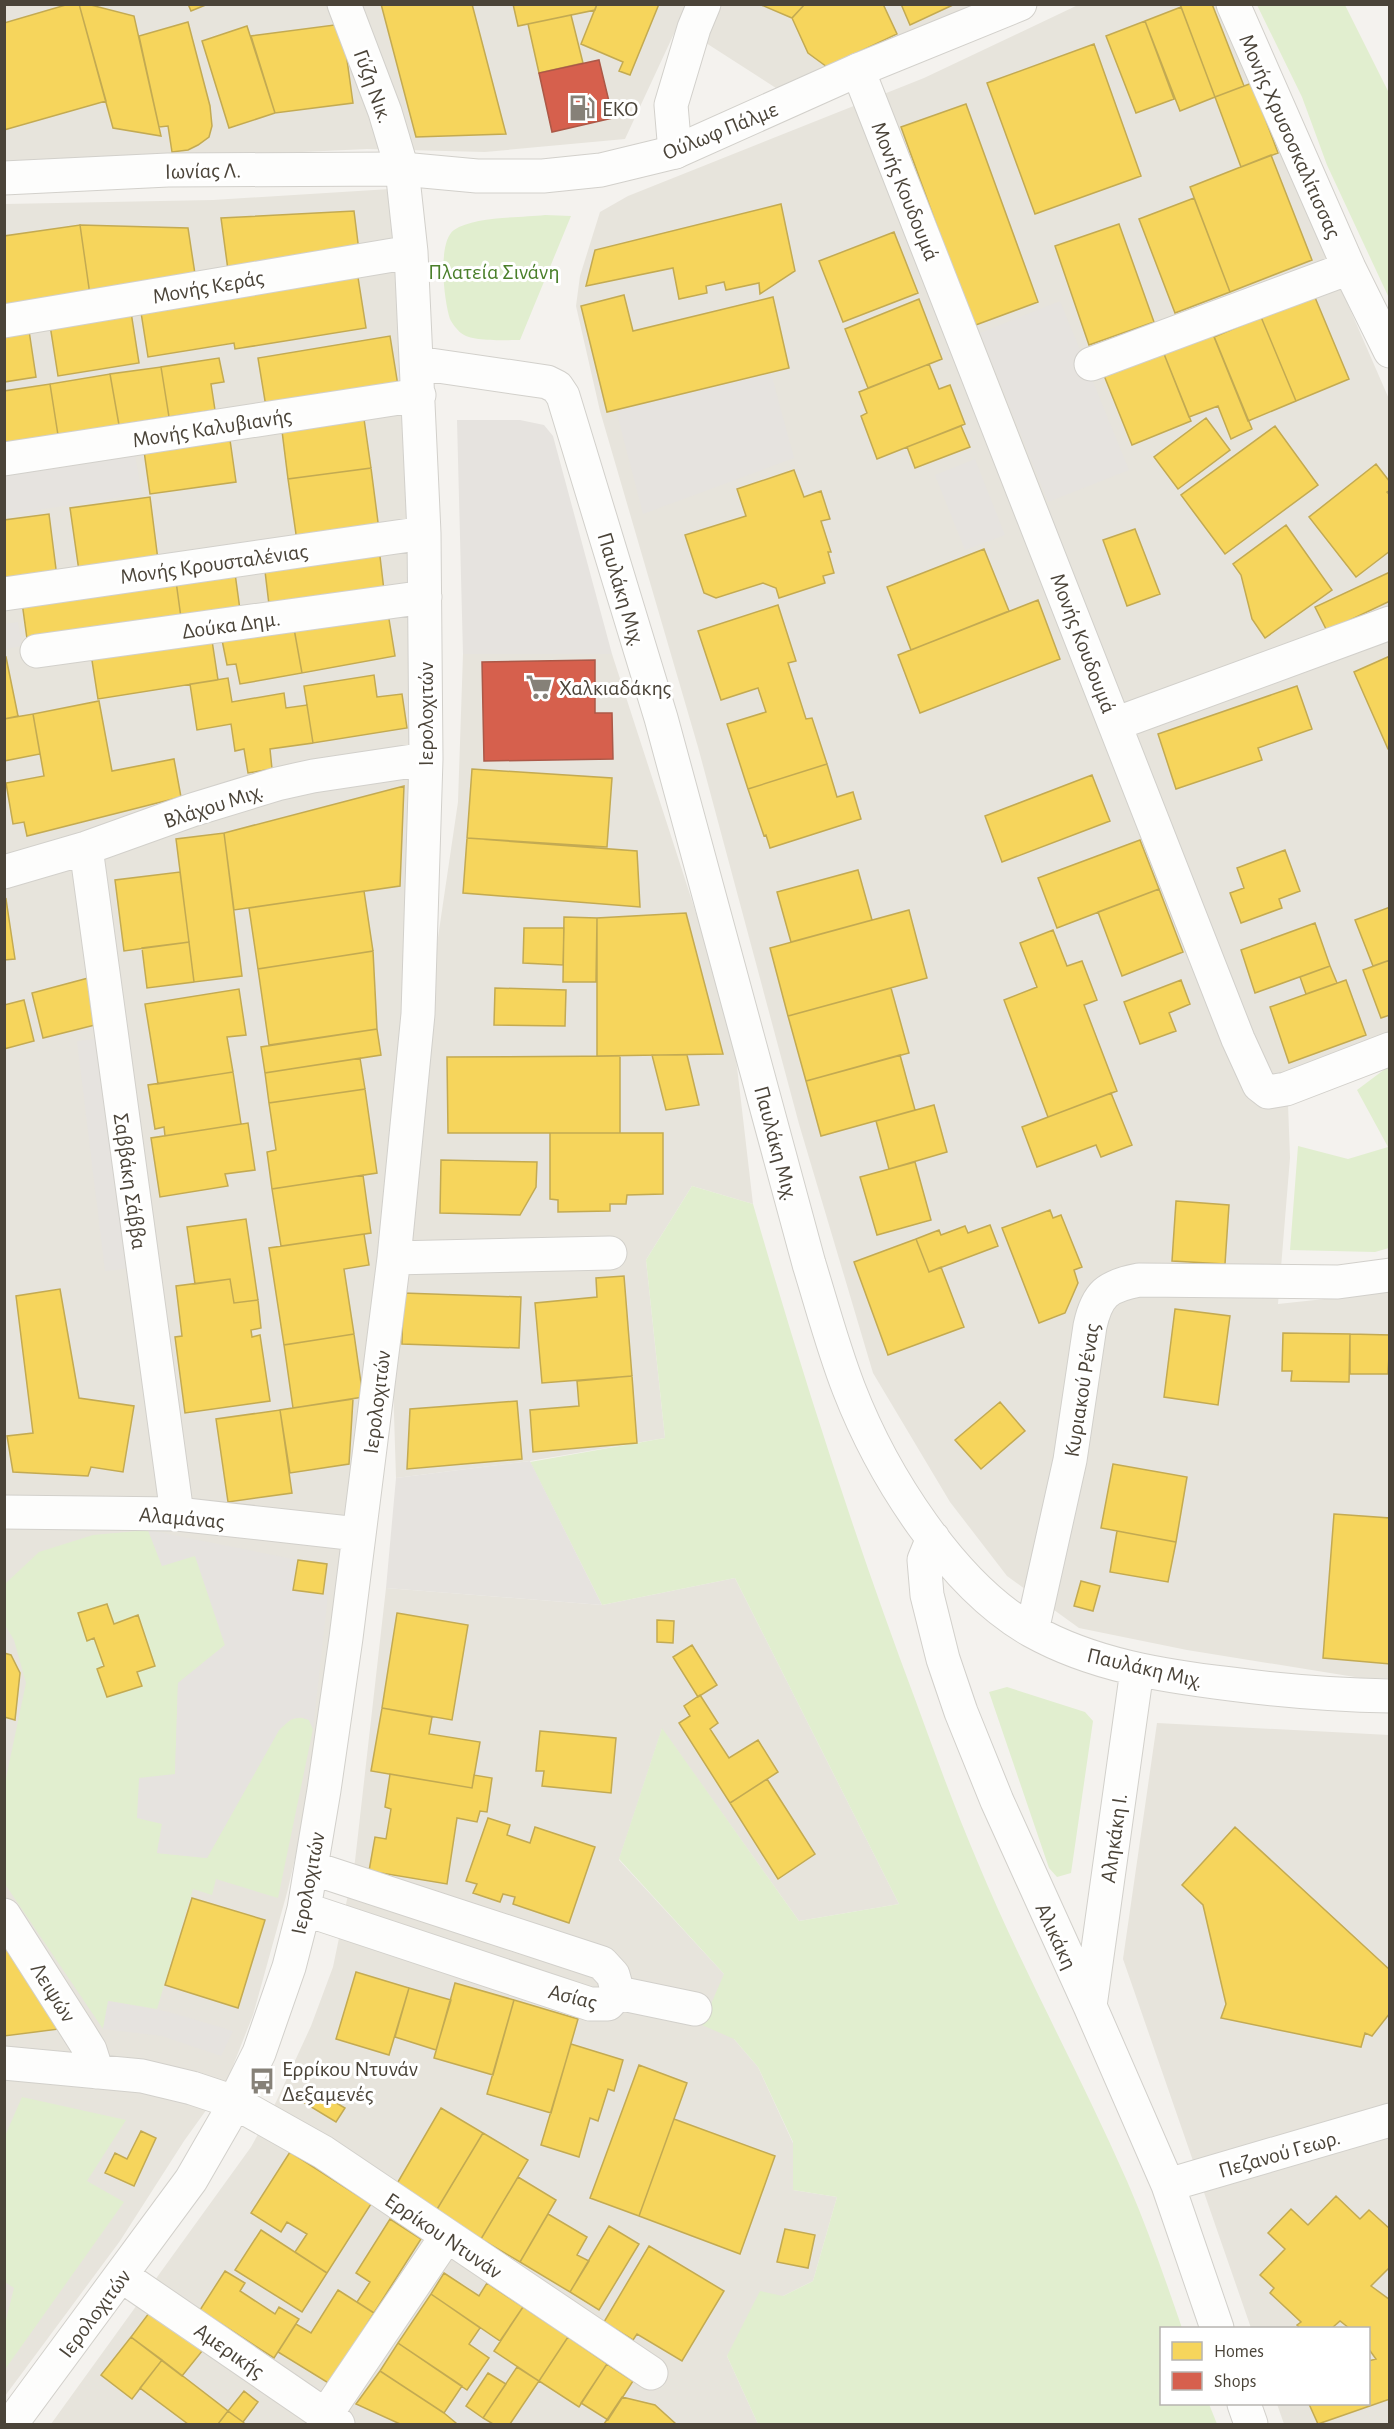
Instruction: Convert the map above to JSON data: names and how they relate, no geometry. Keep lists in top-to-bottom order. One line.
{"streets":{"street":["Γύζη Νικ.","Ούλωφ Πάλμε","Μονής Χρυσοσκαλίτισσας","Ιωνίας Λ.","Μονής Κουδουμά","Μονής Κεράς","Μονής Καλυβιανής","Μονής Κρουσταλένιας","Παυλάκη Μιχ.","Δούκα Δημ.","Ιερολοχιτών","Βλάχου Μιχ.","Σαββάκη Σάββα","Κυριακού Ρένας","Αλαμάνας","Αληκάκη Ι.","Αλικάκη","Λειψών","Ασίας","Πεζανού Γεωρ.","Ερρίκου Ντυνάν","Αμερικής"]},"crossings":[["Γύζη Νικ.","Ούλωφ Πάλμε"],["Γύζη Νικ.","Ιωνίας Λ."],["Γύζη Νικ.","Ιερολοχιτών"],["Ούλωφ Πάλμε","Ιωνίας Λ."],["Ούλωφ Πάλμε","Μονής Κουδουμά"],["Ούλωφ Πάλμε","Ιερολοχιτών"],["Ιωνίας Λ.","Ιερολοχιτών"],["Μονής Κεράς","Ιερολοχιτών"],["Μονής Καλυβιανής","Ιερολοχιτών"],["Μονής Κρουσταλένιας","Ιερολοχιτών"],["Παυλάκη Μιχ.","Ιερολοχιτών"],["Παυλάκη Μιχ.","Κυριακού Ρένας"],["Παυλάκη Μιχ.","Αληκάκη Ι."],["Παυλάκη Μιχ.","Αλικάκη"],["Δούκα Δημ.","Ιερολοχιτών"],["Ιερολοχιτών","Βλάχου Μιχ."],["Ιερολοχιτών","Αλαμάνας"],["Ιερολοχιτών","Ασίας"],["Ιερολοχιτών","Ερρίκου Ντυνάν"],["Ιερολοχιτών","Αμερικής"],["Βλάχου Μιχ.","Σαββάκη Σάββα"],["Σαββάκη Σάββα","Αλαμάνας"],["Αληκάκη Ι.","Αλικάκη"],["Αλικάκη","Πεζανού Γεωρ."],["Λειψών","Ερρίκου Ντυνάν"]],"parks":["Πλατεία Σινάνη"],"places":{"fuel station":["EKO"],"supermarket":["Χαλκιαδάκης"],"bus stop":["Ερρίκου Ντυνάν Δεξαμενές"]},"legend":["Homes","Shops"]}
